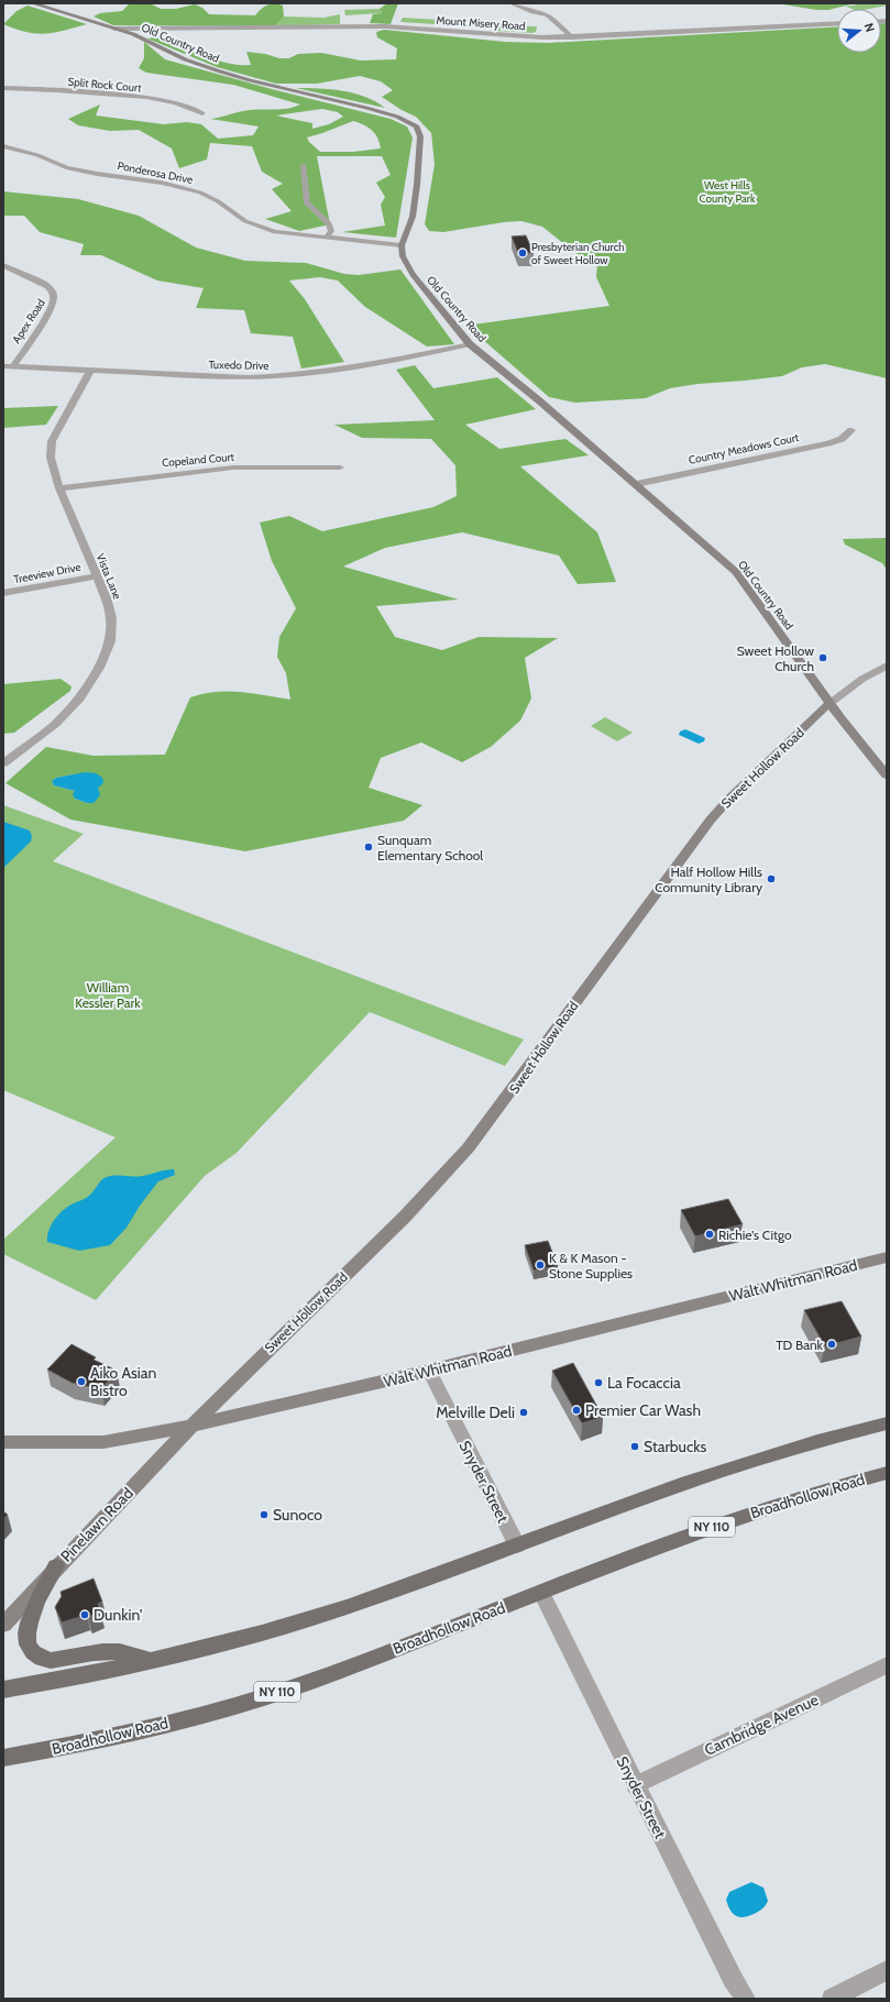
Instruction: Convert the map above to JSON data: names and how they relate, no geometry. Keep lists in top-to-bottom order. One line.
{"streets":{"main road":["Old Country Road","Sweet Hollow Road","Walt Whitman Road","Broadhollow Road","Pinelawn Road","NY 110"],"street":["Mount Misery Road","Split Rock Court","Ponderosa Drive","Apex Road","Tuxedo Drive","Country Meadows Court","Copeland Court","Treeview Drive","Vista Lane","Snyder Street","Cambridge Avenue"]},"crossings":[["Mount Misery Road","Old Country Road"],["Old Country Road","Ponderosa Drive"],["Old Country Road","Tuxedo Drive"],["Old Country Road","Country Meadows Court"],["Old Country Road","Sweet Hollow Road"],["Apex Road","Tuxedo Drive"],["Tuxedo Drive","Vista Lane"],["Copeland Court","Vista Lane"],["Treeview Drive","Vista Lane"],["Sweet Hollow Road","Walt Whitman Road"],["Sweet Hollow Road","Pinelawn Road"],["Walt Whitman Road","Snyder Street"],["Walt Whitman Road","Pinelawn Road"],["Snyder Street","Broadhollow Road"],["Snyder Street","Cambridge Avenue"]],"parks":["West Hills County Park","William Kessler Park"],"places":["Presbyterian Church of Sweet Hollow","Sweet Hollow Church","Sunquam Elementary School","Half Hollow Hills Community Library","Richie's Citgo","K & K Mason - Stone Supplies","TD Bank","Aiko Asian Bistro","La Focaccia","Premier Car Wash","Melville Deli","Starbucks","Sunoco","Dunkin'"],"north":"right"}
